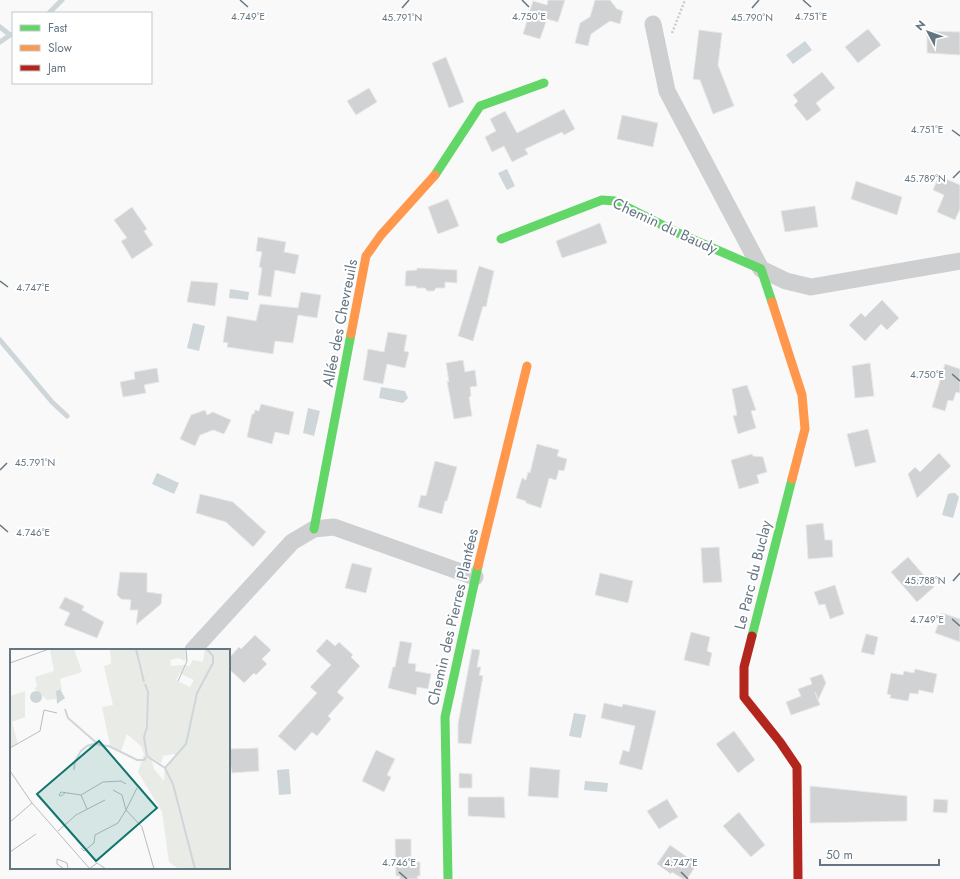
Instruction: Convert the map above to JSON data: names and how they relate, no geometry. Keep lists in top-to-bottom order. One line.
{"streets":{"street":["Chemin du Baudy","Allée des Chevreuils","Le Parc du Buclay","Chemin des Pierres Plantées"]},"crossings":[["Chemin du Baudy","Le Parc du Buclay"]],"legend":["Fast","Slow","Jam"],"scale_bar":"50 m","north":"top left","coordinates":["4.749°E","4.750°E","4.751°E","45.791°N","45.790°N","45.789°N","4.747°E","4.746°E","45.788°N"]}
